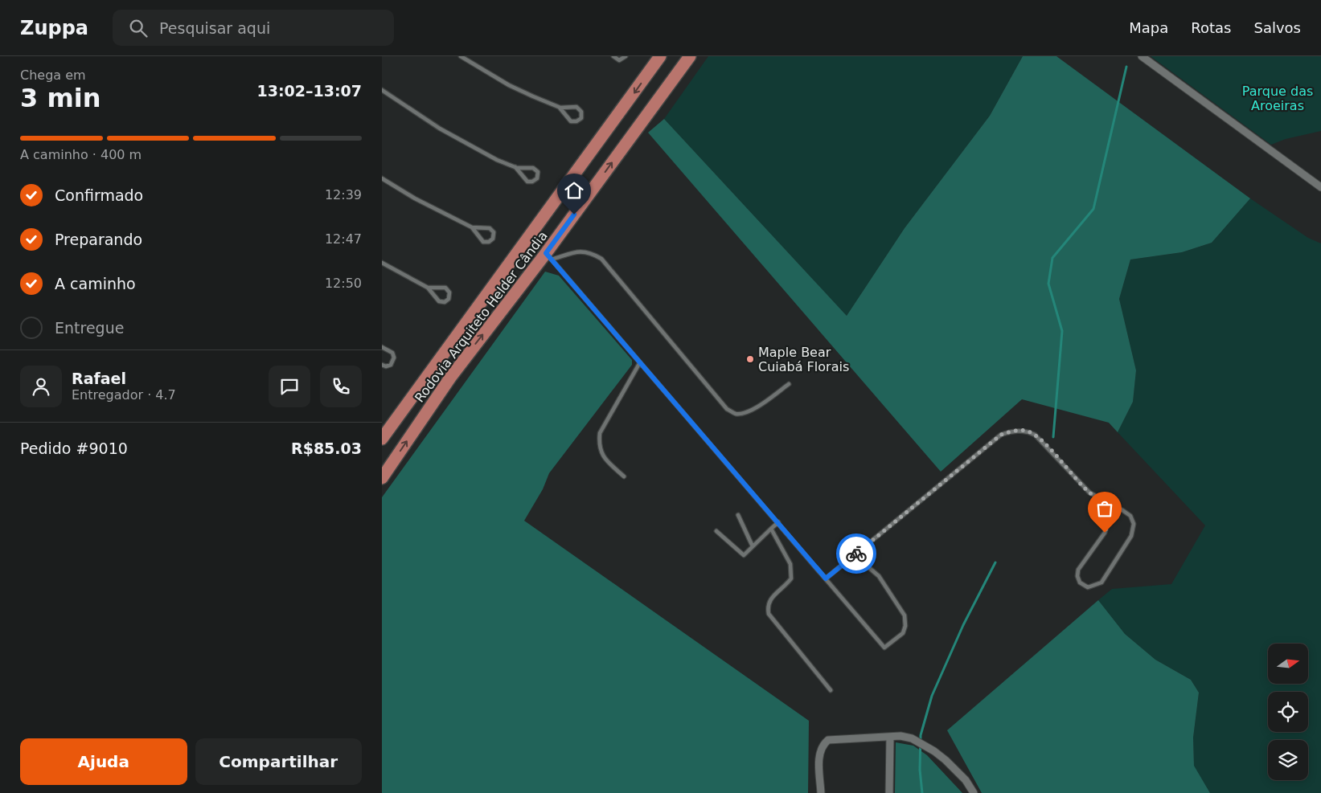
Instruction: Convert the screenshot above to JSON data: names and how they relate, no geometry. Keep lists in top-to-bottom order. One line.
{"streets":{"main road":["Rodovia Arquiteto Helder Cândia"]},"parks":["Parque das Aroeiras"],"places":["Maple Bear Cuiabá Florais"],"north":"right","page":{"header":"Zuppa","search":"Pesquisar aqui","nav":["Mapa","Rotas","Salvos"],"heading":["3 min","Chega em","13:02–13:07"],"panel":["Rafael","Entregador · 4.7","Pedido #9010","R$85.03"],"bar":"A caminho · 400 m","list":[["Confirmado","12:39"],["Preparando","12:47"],["A caminho","12:50"],"Entregue"],"buttons":["Ajuda","Compartilhar"]}}
